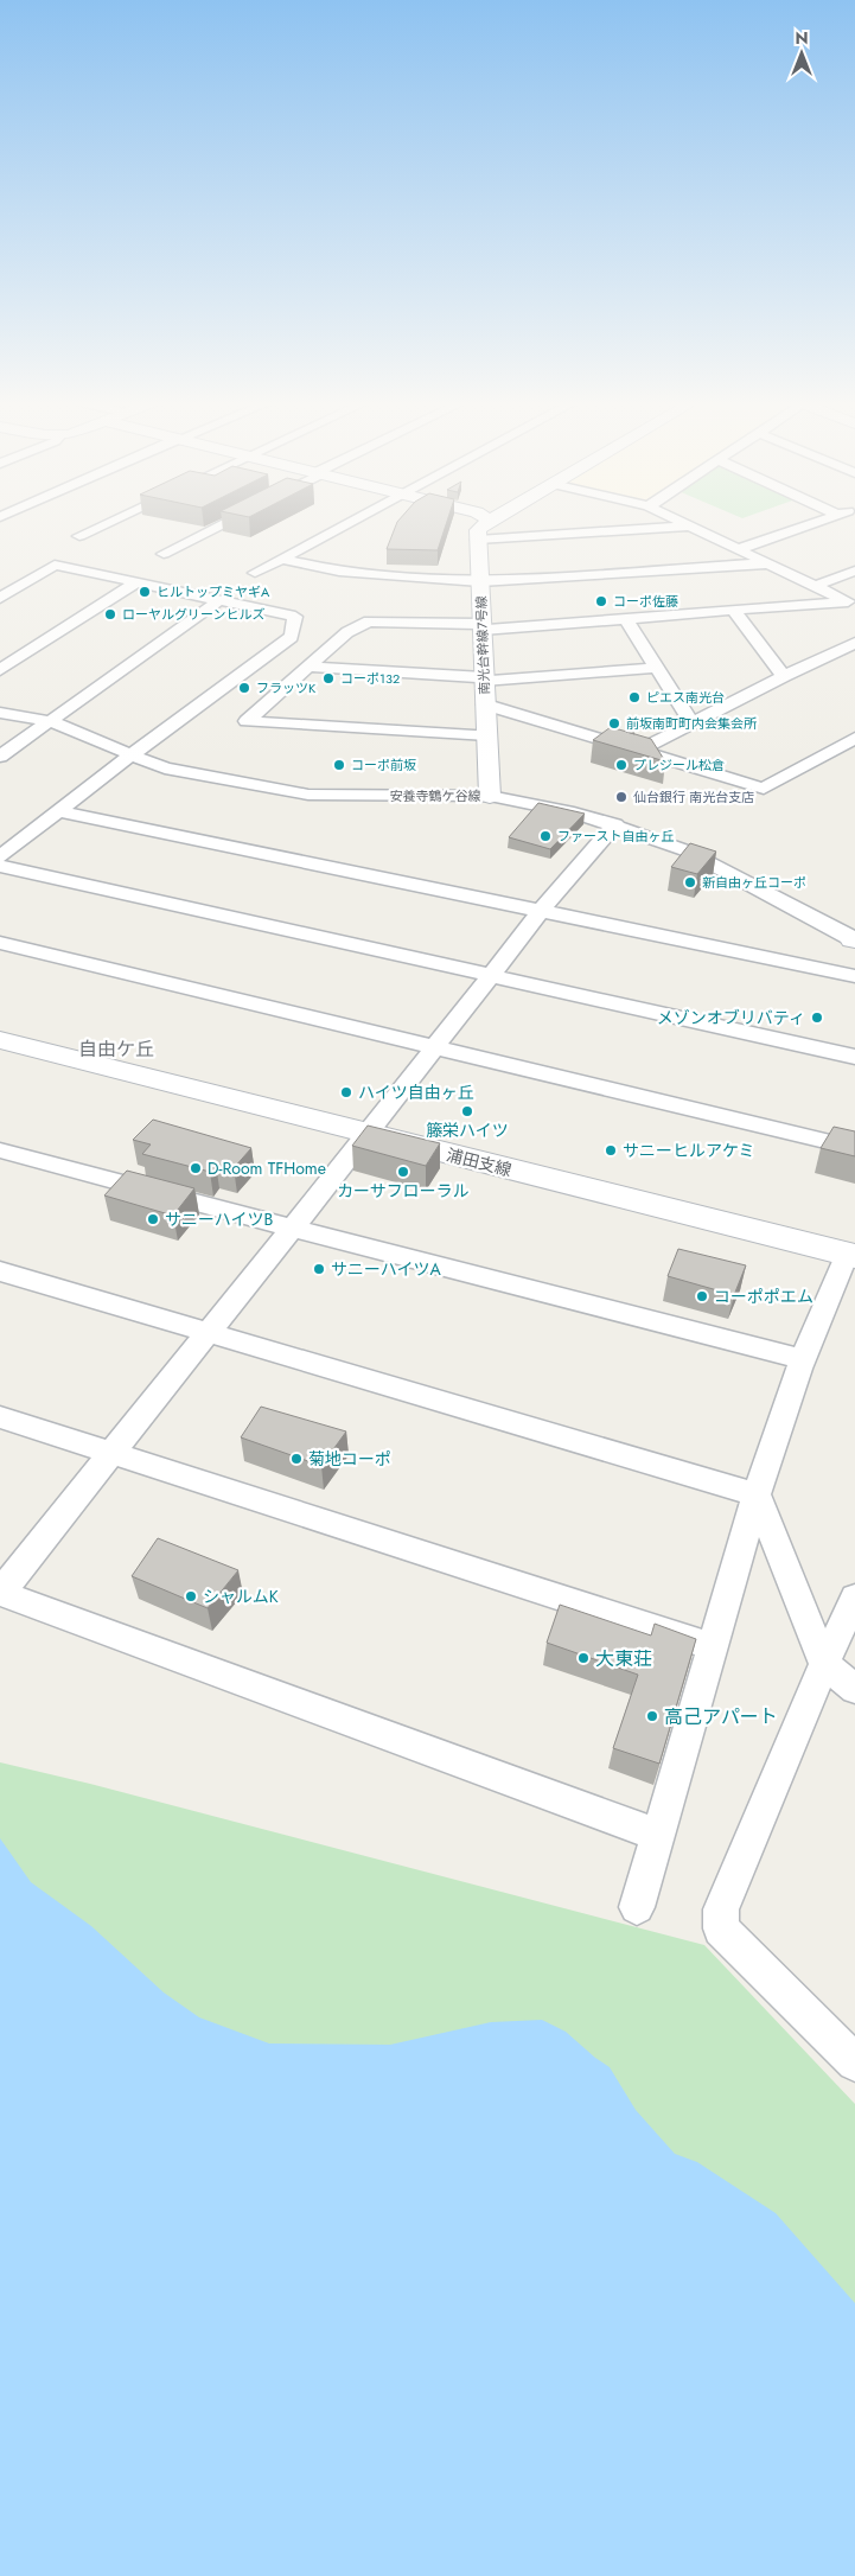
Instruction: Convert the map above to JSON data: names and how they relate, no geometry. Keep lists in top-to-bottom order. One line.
{"streets":{"street":["南光台幹線７号線","安養寺鶴ケ谷線","浦田支線"]},"crossings":[["南光台幹線７号線","安養寺鶴ケ谷線"]],"districts":["自由ケ丘"],"places":["ヒルトップミヤギA","コーポ佐藤","ローヤルグリーンヒルズ","コーポ132","フラッツK","ピエス南光台","前坂南町町内会集会所","コーポ前坂","プレジール松倉","仙台銀行 南光台支店","ファースト自由ヶ丘","新自由ヶ丘コーポ","メゾンオブリバティ","ハイツ自由ヶ丘","籐栄ハイツ","サニーヒルアケミ","D-Room TFHome","カーサフローラル","サニーハイツB","サニーハイツA","コーポポエム","菊地コーポ","シャルムK","大東荘","高己アパート"],"north":"top"}
